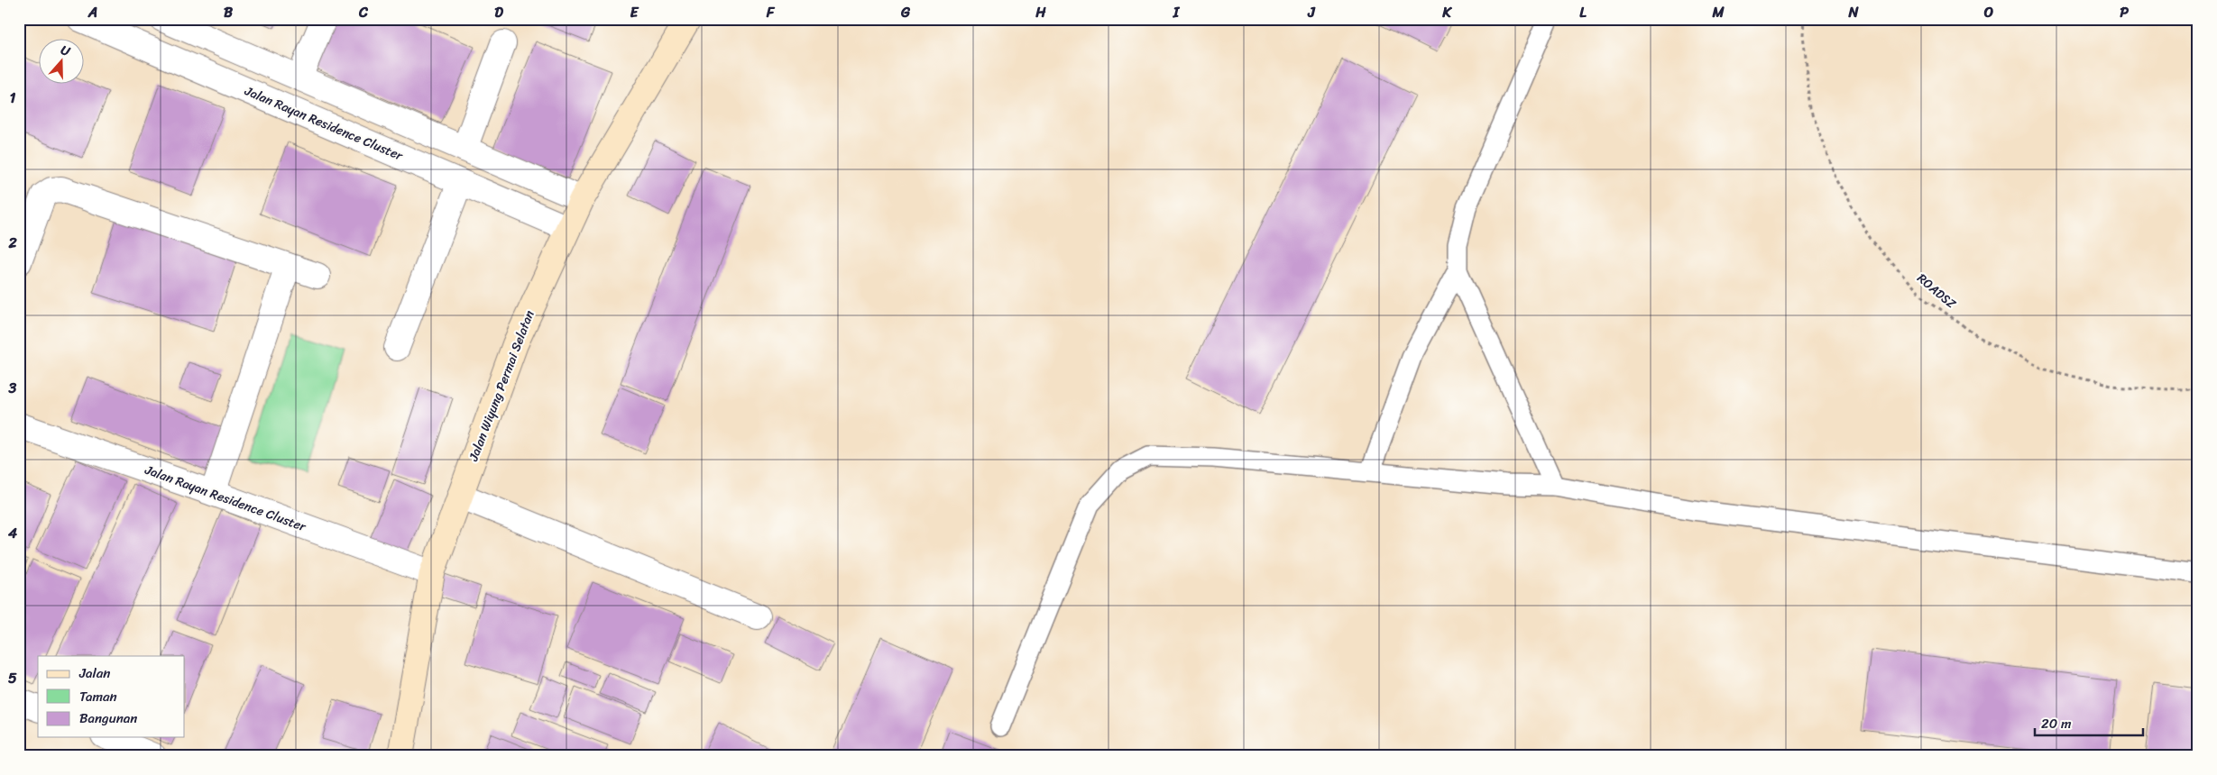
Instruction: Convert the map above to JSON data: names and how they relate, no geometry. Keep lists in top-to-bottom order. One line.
{"streets":{"street":["Jalan Rayan Residence Cluster","Jalan Wiyung Permai Selatan"],"path":["ROADSZ"]},"crossings":[["Jalan Rayan Residence Cluster","Jalan Wiyung Permai Selatan"]],"legend":["Jalan","Taman","Bangunan"],"scale_bar":"20 m","north":"top","grid":{"columns":["A","B","C","D","E","F","G","H","I","J","K","L","M","N","O","P"],"rows":["1","2","3","4","5"]}}
